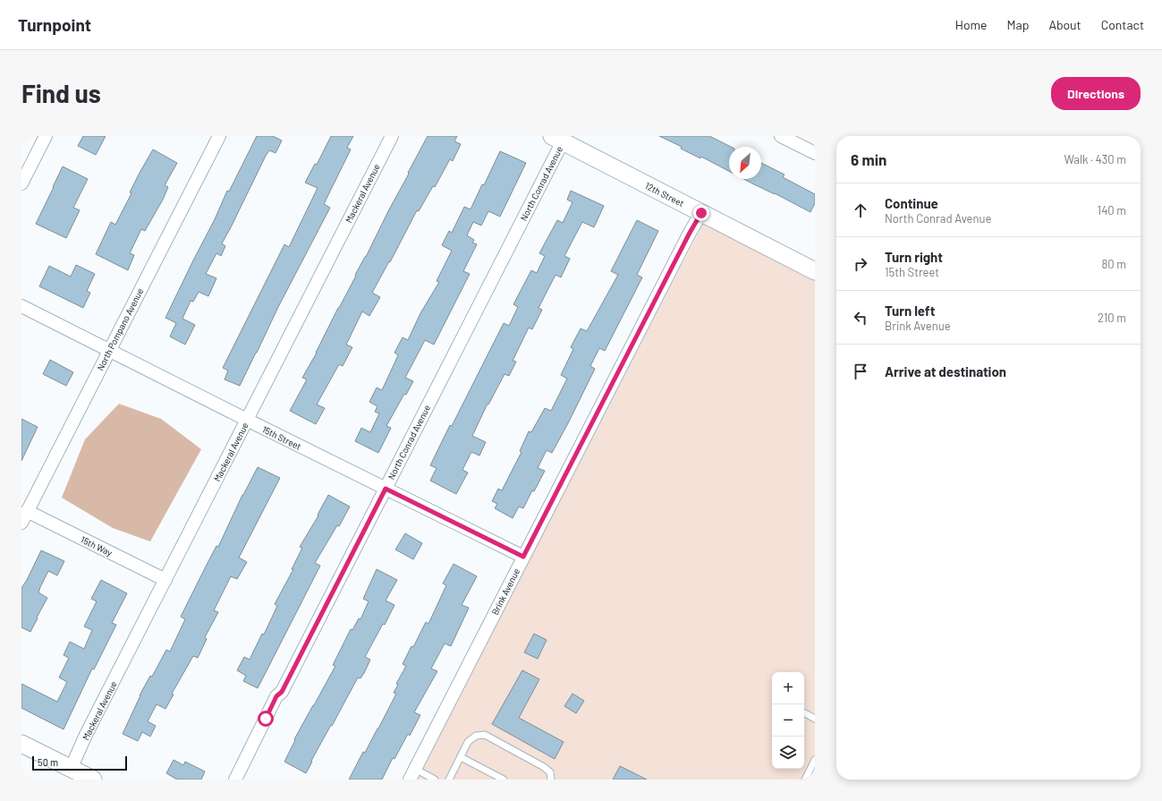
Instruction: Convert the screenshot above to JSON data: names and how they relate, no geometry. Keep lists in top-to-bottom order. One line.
{"streets":{"street":["North Conrad Avenue","Mackeral Avenue","12th Street","North Pompano Avenue","15th Street","15th Way","Brink Avenue"]},"crossings":[["North Conrad Avenue","12th Street"],["North Conrad Avenue","15th Street"],["Mackeral Avenue","15th Street"],["Mackeral Avenue","15th Way"],["12th Street","Brink Avenue"],["North Pompano Avenue","15th Street"],["North Pompano Avenue","15th Way"],["15th Street","Brink Avenue"]],"scale_bar":"50 m","north":"bottom left","page":{"header":"Turnpoint","nav":["Home","Map","About","Contact"],"buttons":"Directions","title":"Find us","heading":["6 min","Walk · 430 m"],"list":[["Continue","North Conrad Avenue","140 m"],["Turn right","15th Street","80 m"],["Turn left","Brink Avenue","210 m"],"Arrive at destination"],"map_buttons":["+","−"],"scale":"50 m"}}
